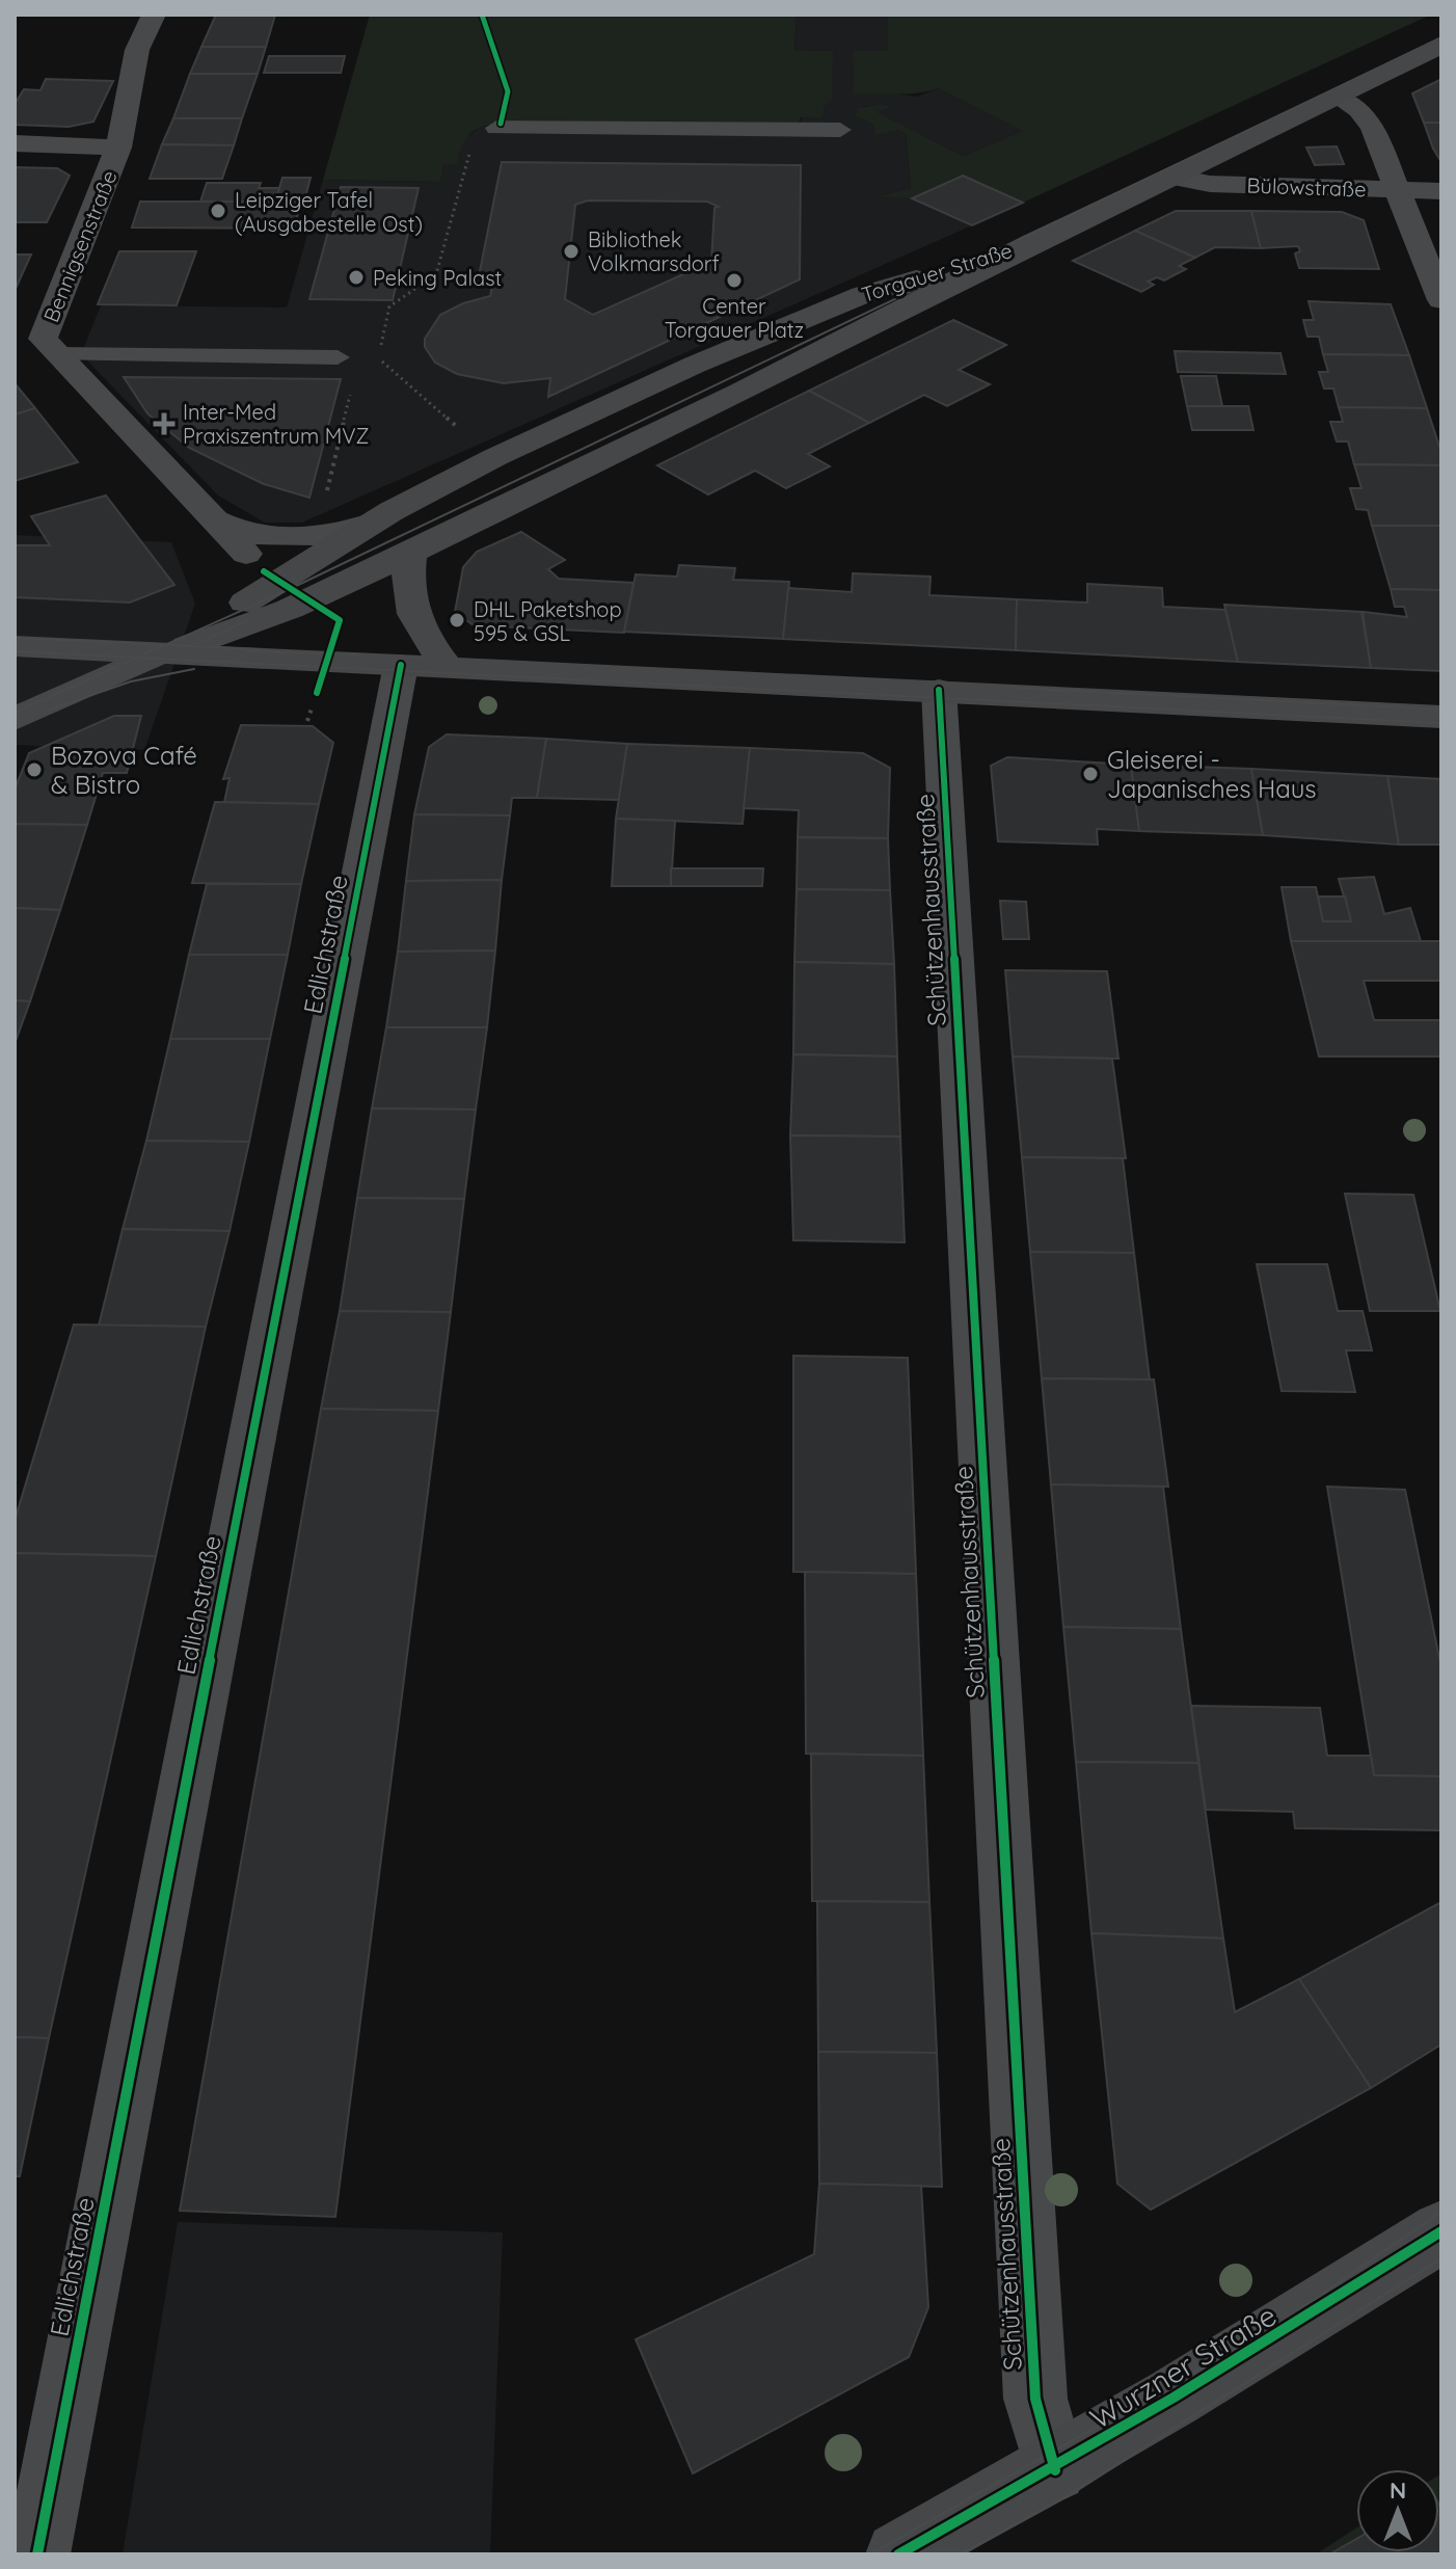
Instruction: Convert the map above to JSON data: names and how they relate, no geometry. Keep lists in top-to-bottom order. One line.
{"streets":{"main road":["Torgauer Straße","Wurzner Straße"],"street":["Bülowstraße","Bennigsenstraße","Schützenhausstraße","Edlichstraße"]},"crossings":[["Schützenhausstraße","Wurzner Straße"]],"places":{"other":["Leipziger Tafel (Ausgabestelle Ost)","Bibliothek Volkmarsdorf","Peking Palast","Center Torgauer Platz","DHL Paketshop 595 & GSL","Bozova Café & Bistro","Gleiserei - Japanisches Haus"],"health":["Inter-Med Praxiszentrum MVZ"]},"north":"top"}
